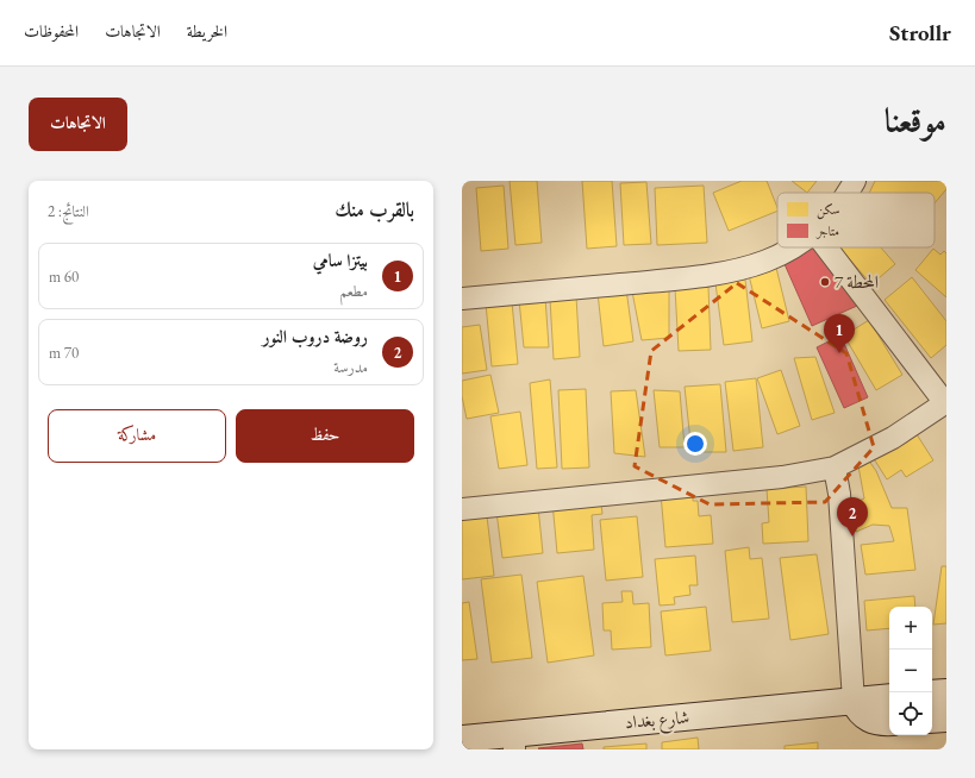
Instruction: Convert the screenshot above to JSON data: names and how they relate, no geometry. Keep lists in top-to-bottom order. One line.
{"streets":{"main road":["شارع بغداد"]},"places":["المحطة 7"],"legend":["سكن","متاجر"],"page":{"header":"Strollr","nav":["الخريطة","الاتجاهات","المحفوظات"],"title":"موقعنا","buttons":["الاتجاهات",["حفظ","مشاركة"]],"heading":["بالقرب منك","النتائج: 2"],"list":[{"mark":"1","name":"بيتزا سامي","note":"مطعم","value":"60 m"},{"mark":"2","name":"روضة دروب النور","note":"مدرسة","value":"70 m"}],"pins":["1","2"],"map_buttons":["+","−"]}}
